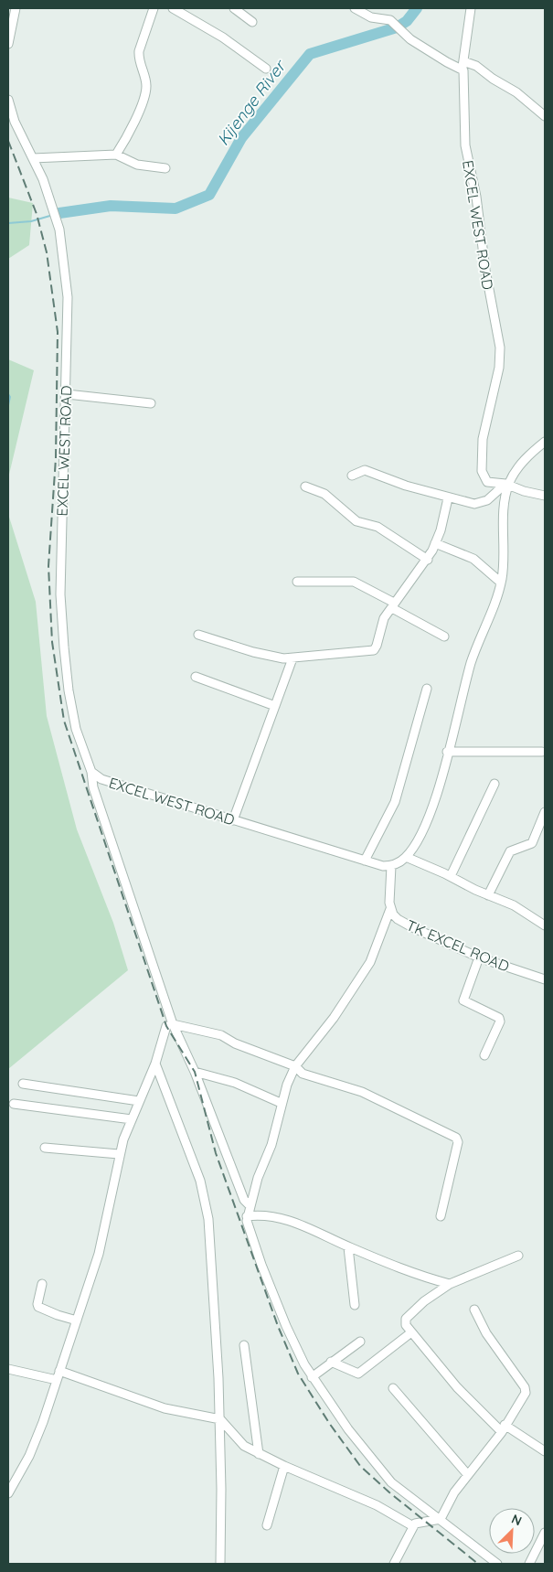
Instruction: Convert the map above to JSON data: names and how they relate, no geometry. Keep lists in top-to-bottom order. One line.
{"streets":{"street":["EXCEL WEST ROAD","TK EXCEL ROAD"]},"crossings":[["EXCEL WEST ROAD","TK EXCEL ROAD"]],"water":["Kijenge River"],"north":"top right"}
